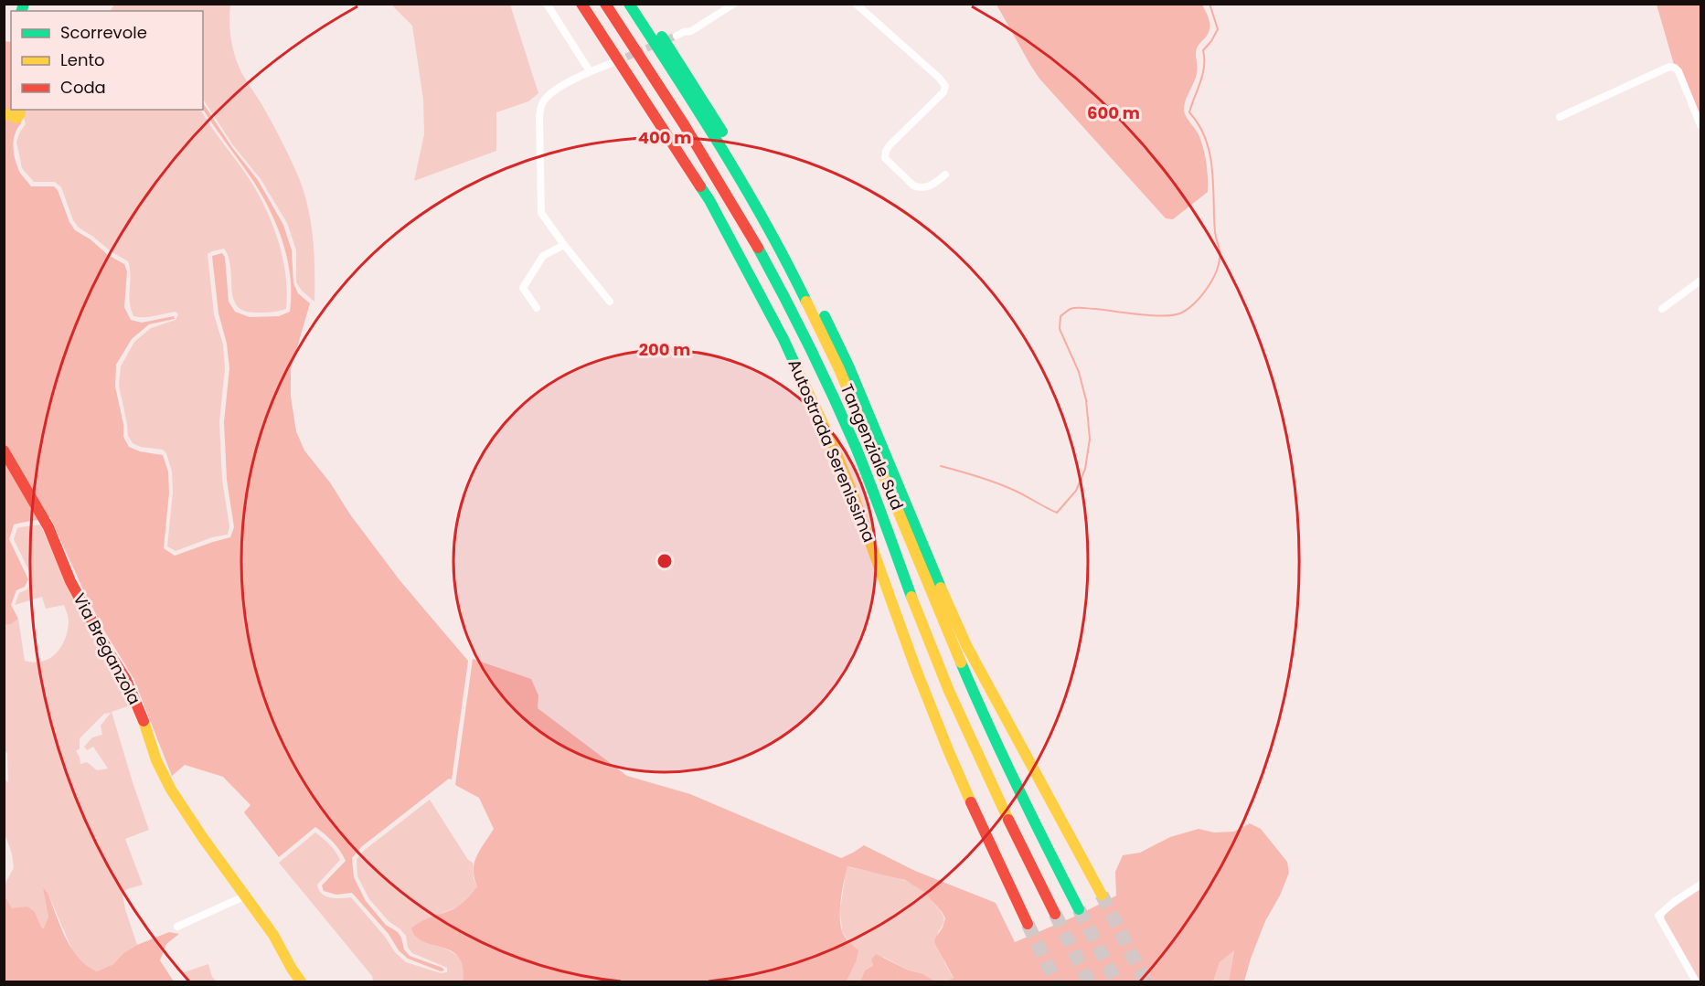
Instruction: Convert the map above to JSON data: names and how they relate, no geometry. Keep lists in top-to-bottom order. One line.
{"streets":{"main road":["Tangenziale Sud","Autostrada Serenissima","Via Breganzola"]},"legend":["Scorrevole","Lento","Coda"],"rings":["600 m","400 m","200 m"]}
